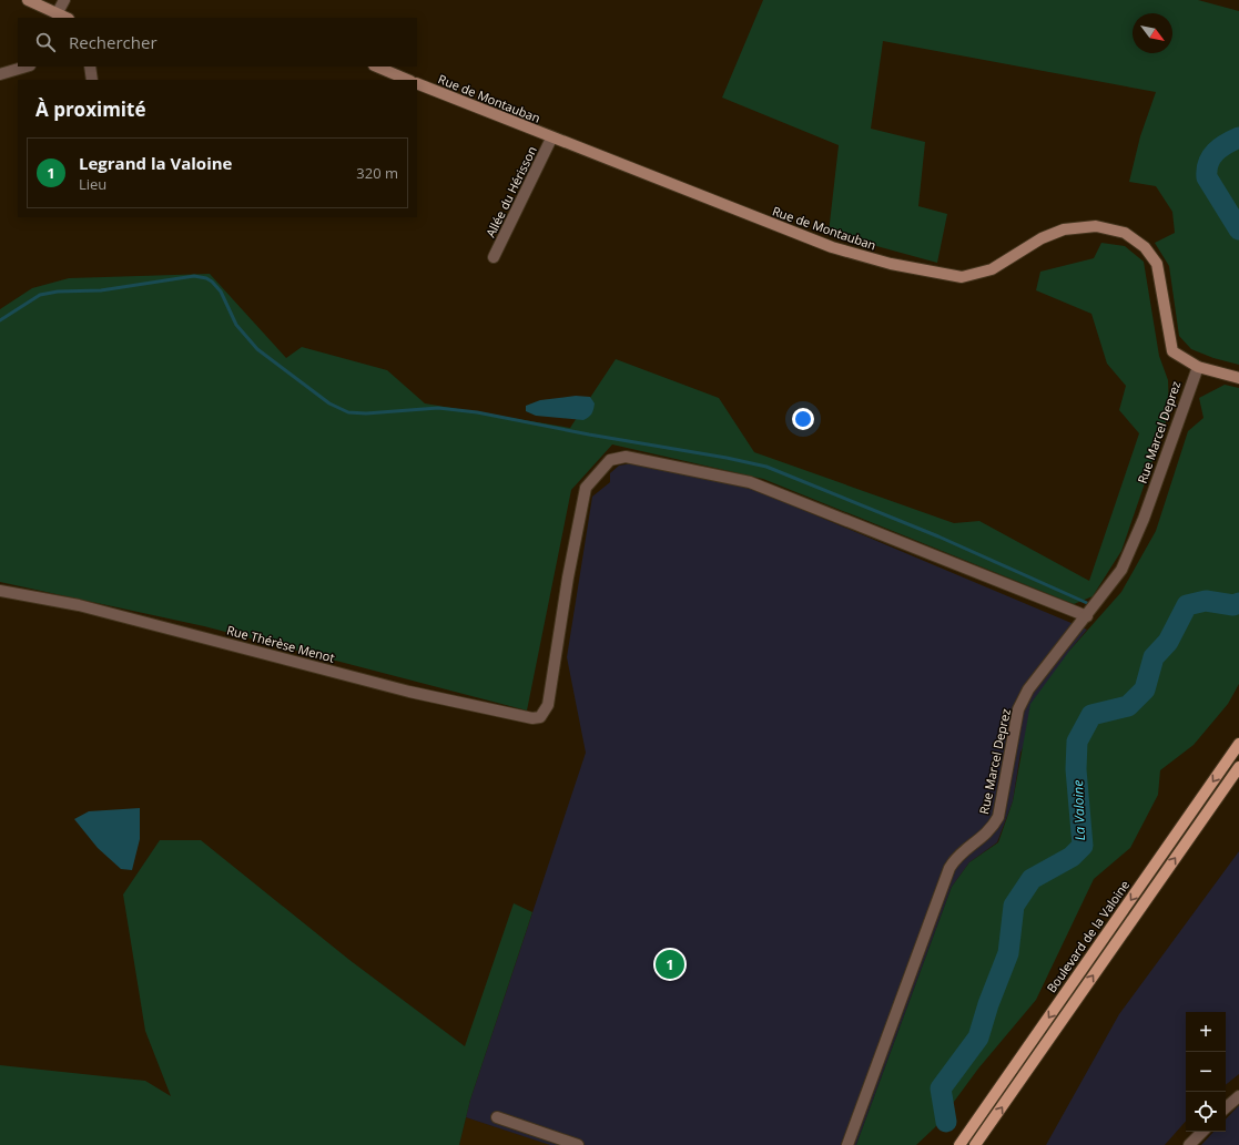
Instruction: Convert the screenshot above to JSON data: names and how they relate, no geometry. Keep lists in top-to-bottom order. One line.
{"streets":{"main road":["Boulevard de la Valoine"],"street":["Rue de Montauban","Allée du Hérisson","Rue Marcel Deprez","Rue Thérèse Menot"]},"crossings":[["Rue de Montauban","Allée du Hérisson"],["Rue de Montauban","Rue Marcel Deprez"],["Rue Marcel Deprez","Rue Thérèse Menot"]],"water":["La Valoine"],"north":"bottom right","page":{"search":"Rechercher","heading":"À proximité","list":[{"mark":"1","name":"Legrand la Valoine","note":"Lieu","value":"320 m"}],"pins":"1","map_buttons":["+","−"]}}
